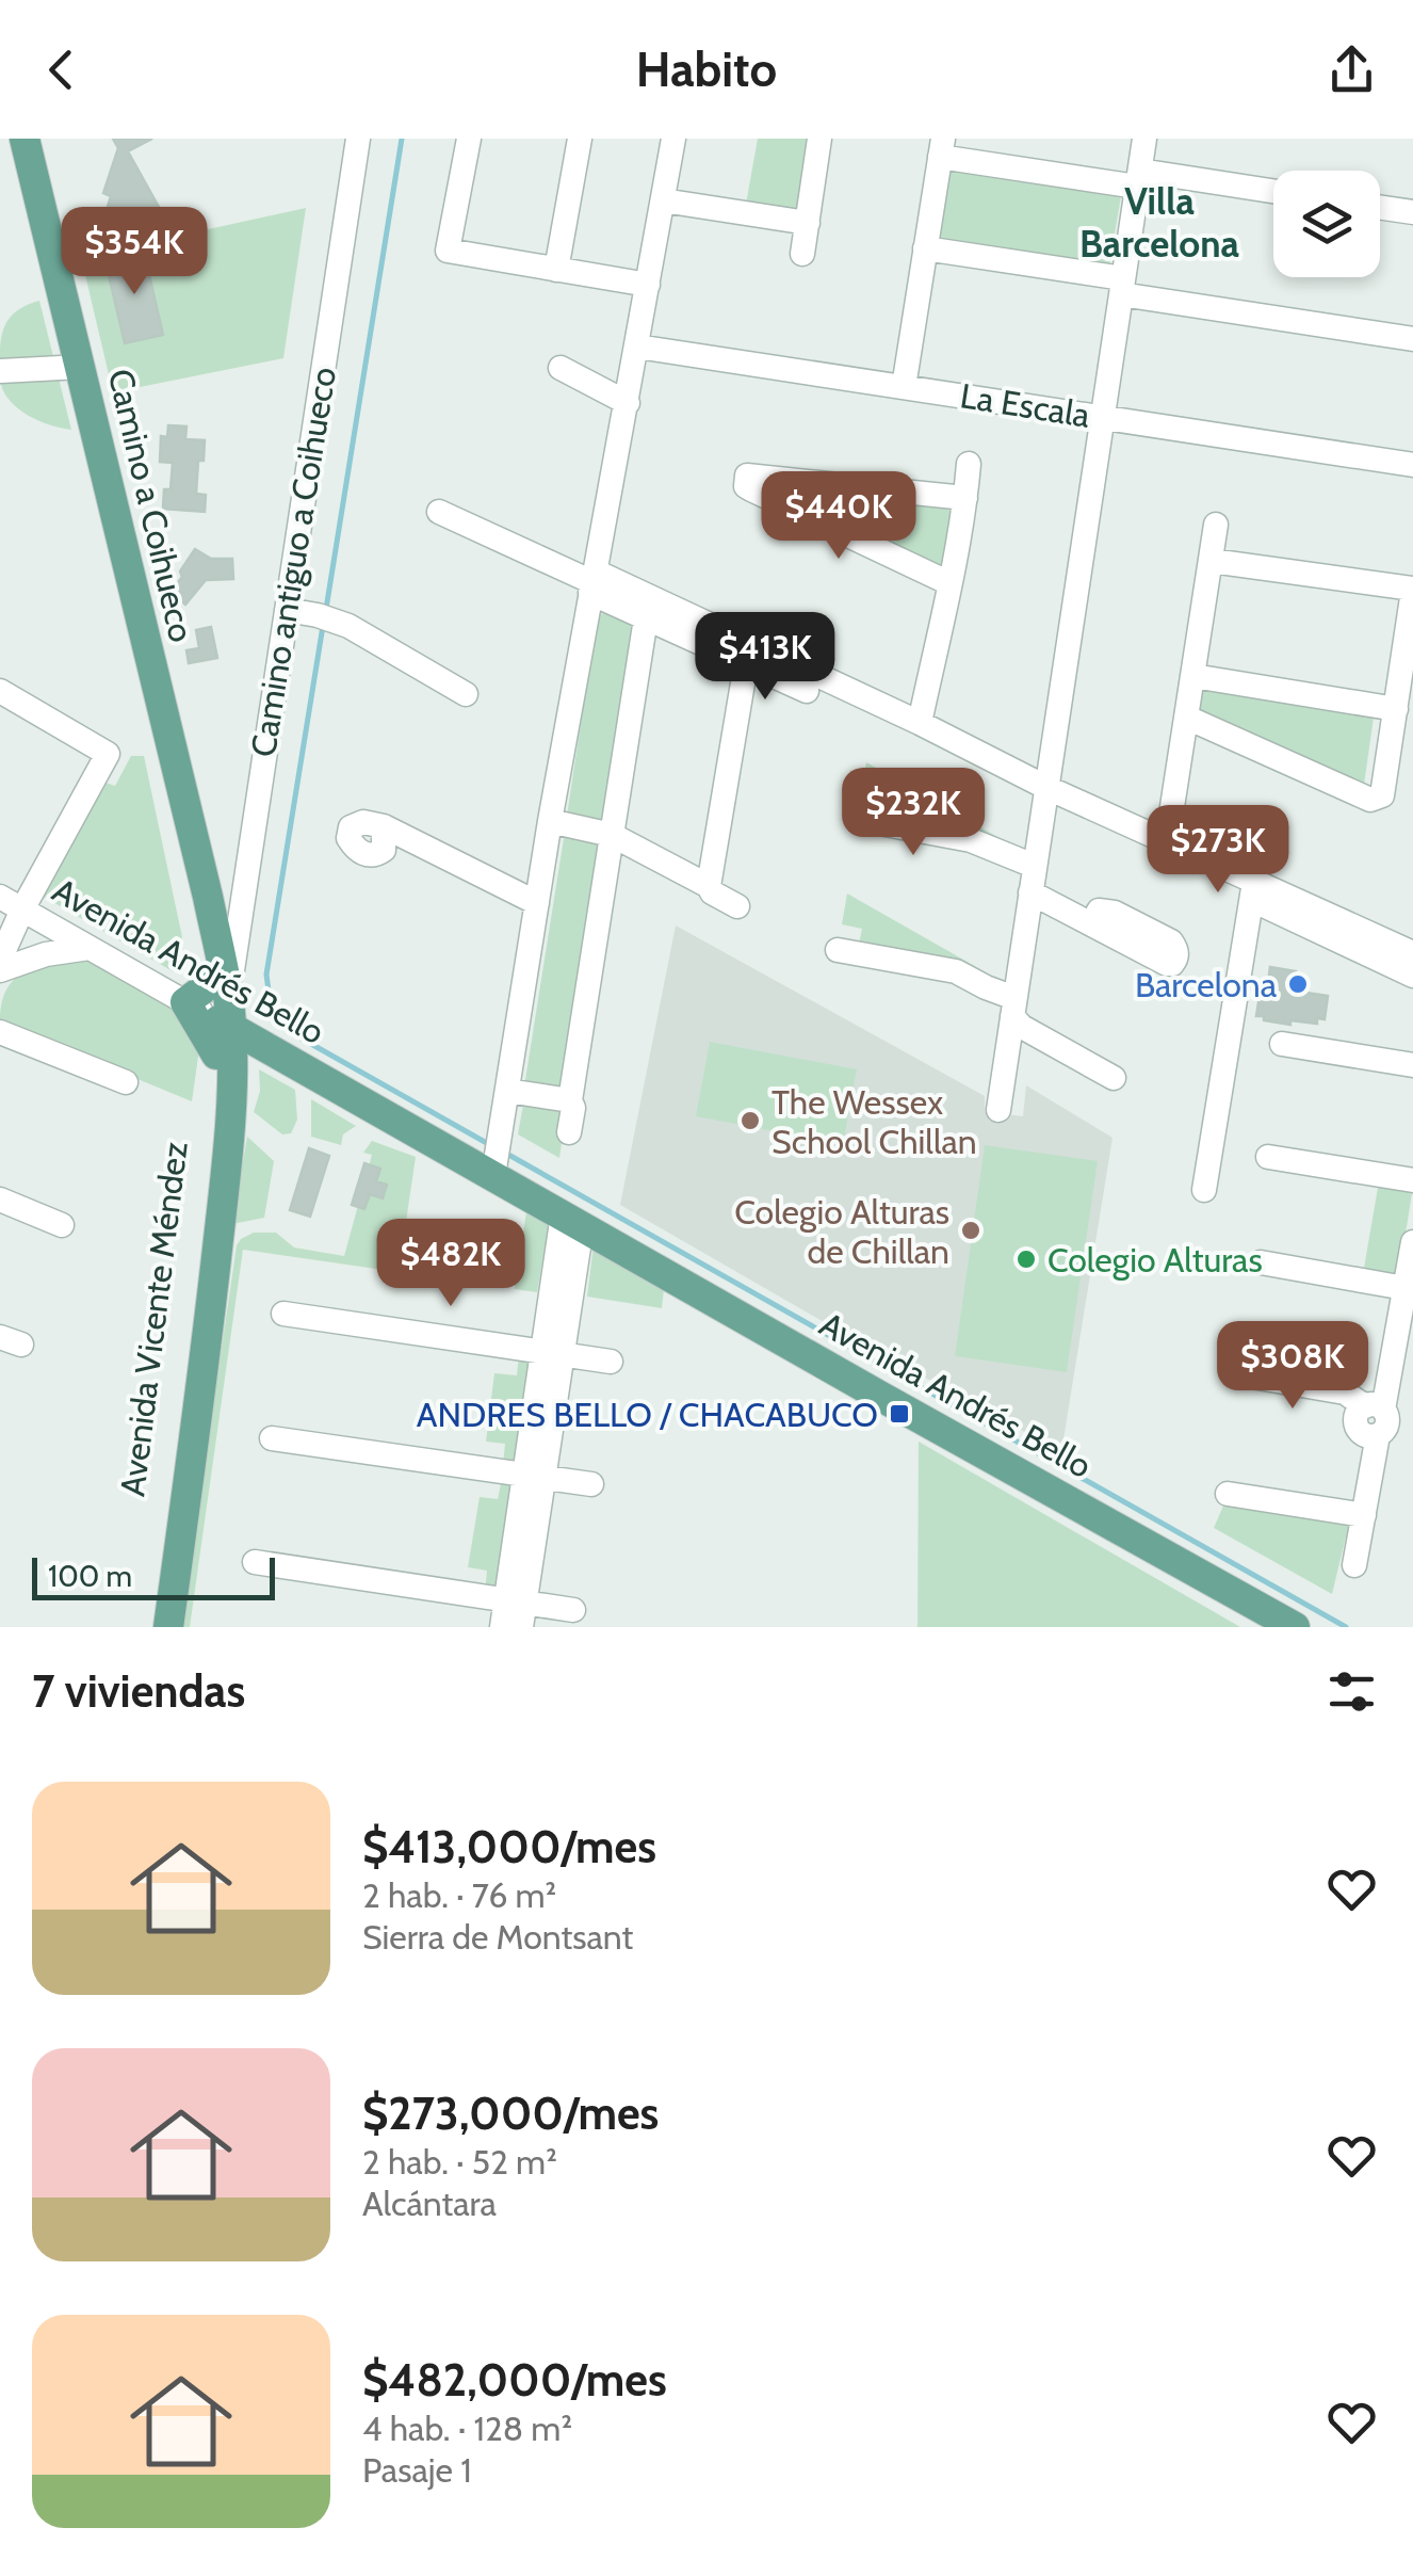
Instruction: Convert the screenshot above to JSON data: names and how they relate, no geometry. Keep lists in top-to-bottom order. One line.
{"streets":{"main road":["Camino a Coihueco","Avenida Andrés Bello","Avenida Vicente Méndez"],"street":["La Escala","Camino antiguo a Coihueco"]},"crossings":[["Camino a Coihueco","Camino antiguo a Coihueco"],["Camino a Coihueco","Avenida Andrés Bello"],["Camino a Coihueco","Avenida Vicente Méndez"],["Avenida Andrés Bello","Avenida Vicente Méndez"]],"districts":["Villa Barcelona"],"places":{"other":["Barcelona","The Wessex School Chillan","Colegio Alturas de Chillan","Colegio Alturas"],"transit":["ANDRES BELLO / CHACABUCO"]},"scale_bar":"100 m","page":{"header":"Habito","price":["$354K","$440K","$413K","$232K","$273K","$482K","$308K"],"scale":"100 m","heading":"7 viviendas","list":[{"name":"$413,000/mes","note":"2 hab. · 76 m² · Sierra de Montsant"},{"name":"$273,000/mes","note":"2 hab. · 52 m² · Alcántara"},{"name":"$482,000/mes","note":"4 hab. · 128 m² · Pasaje 1"}]}}
